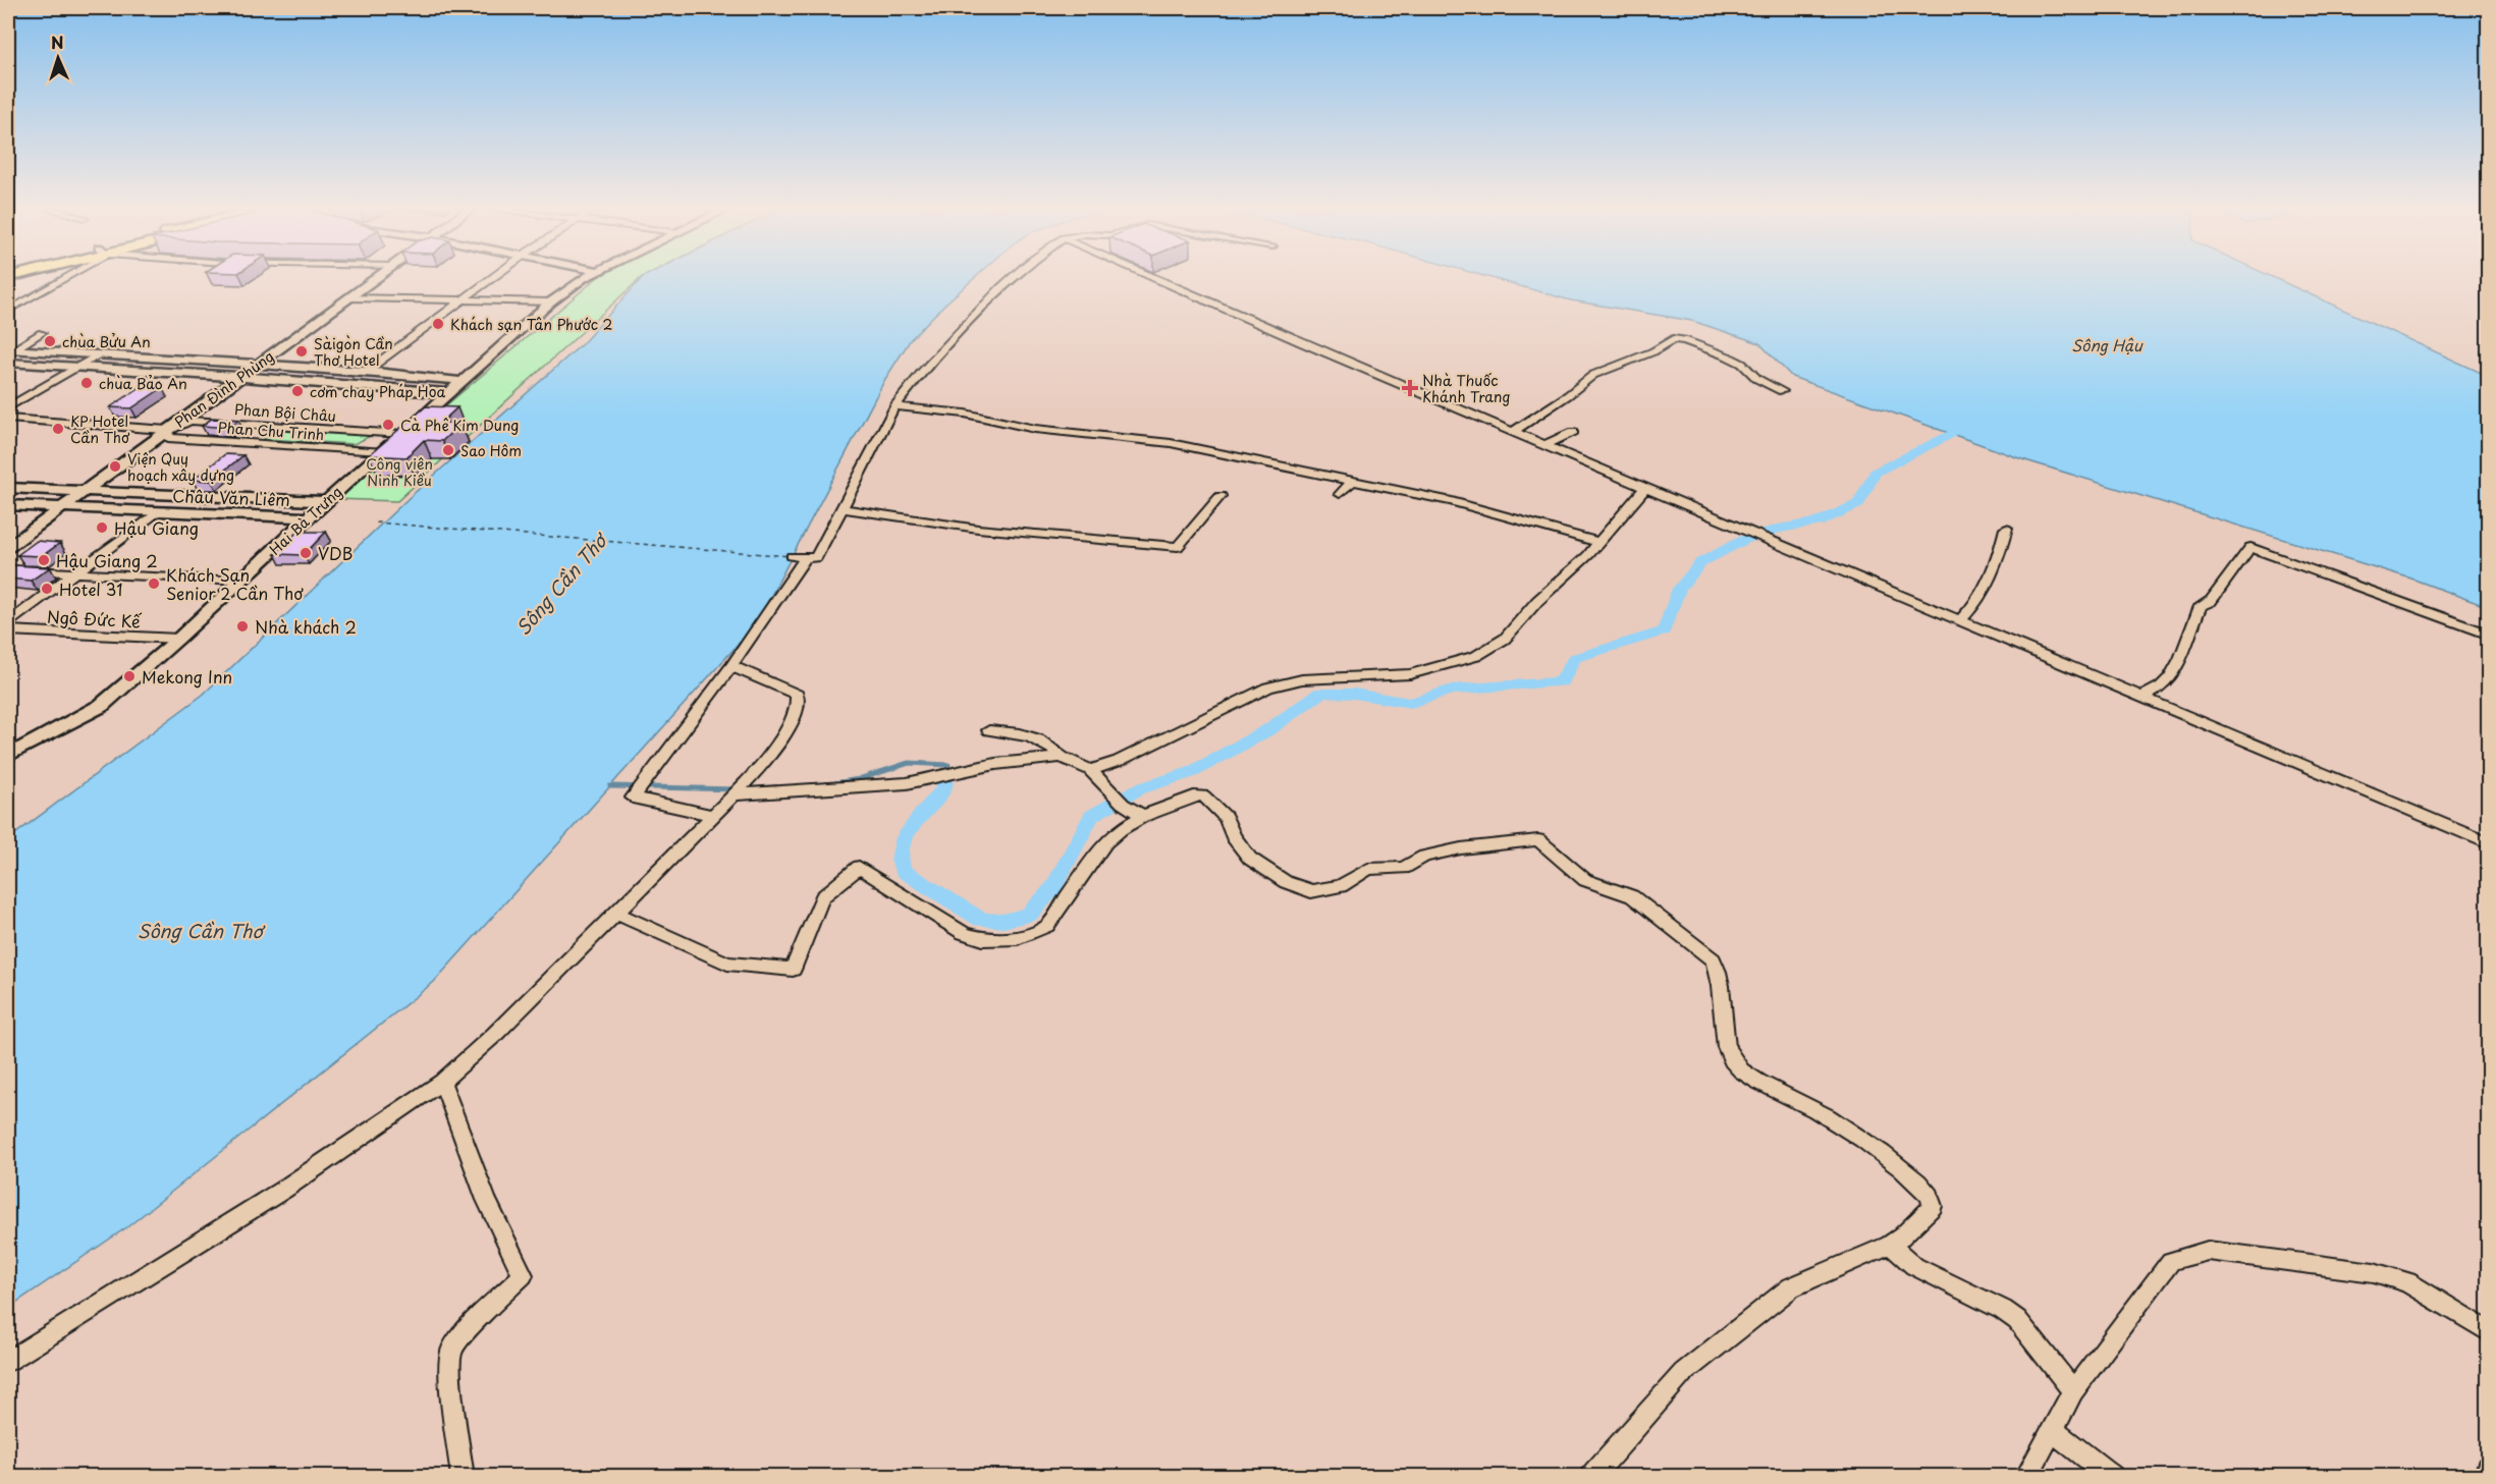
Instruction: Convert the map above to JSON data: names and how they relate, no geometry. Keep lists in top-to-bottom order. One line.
{"streets":{"street":["Phan Đình Phùng","Phan Bội Châu","Phan Chu Trinh","Châu Văn Liêm","Hai Bà Trưng","Ngô Đức Kế"]},"crossings":[["Phan Đình Phùng","Phan Bội Châu"],["Phan Đình Phùng","Phan Chu Trinh"],["Phan Đình Phùng","Châu Văn Liêm"],["Phan Bội Châu","Phan Chu Trinh"],["Phan Bội Châu","Hai Bà Trưng"],["Phan Chu Trinh","Hai Bà Trưng"],["Châu Văn Liêm","Hai Bà Trưng"],["Hai Bà Trưng","Ngô Đức Kế"]],"water":["Sông Hậu","Sông Cần Thơ"],"parks":["Công viên Ninh Kiều"],"places":{"other":["Khách sạn Tân Phước 2","chùa Bửu An","Sàigòn Cần Thơ Hotel","chùa Bảo An","cơm chay Pháp Hoa","Cà Phê Kim Dung","KP Hotel Cần Thơ","Sao Hôm","Viện Quy hoạch xây dựng","Hậu Giang","VDB","Hậu Giang 2","Khách Sạn Senior 2 Cần Thơ","Hotel 31","Nhà khách 2","Mekong Inn"],"health":["Nhà Thuốc Khánh Trang"]},"north":"top"}
